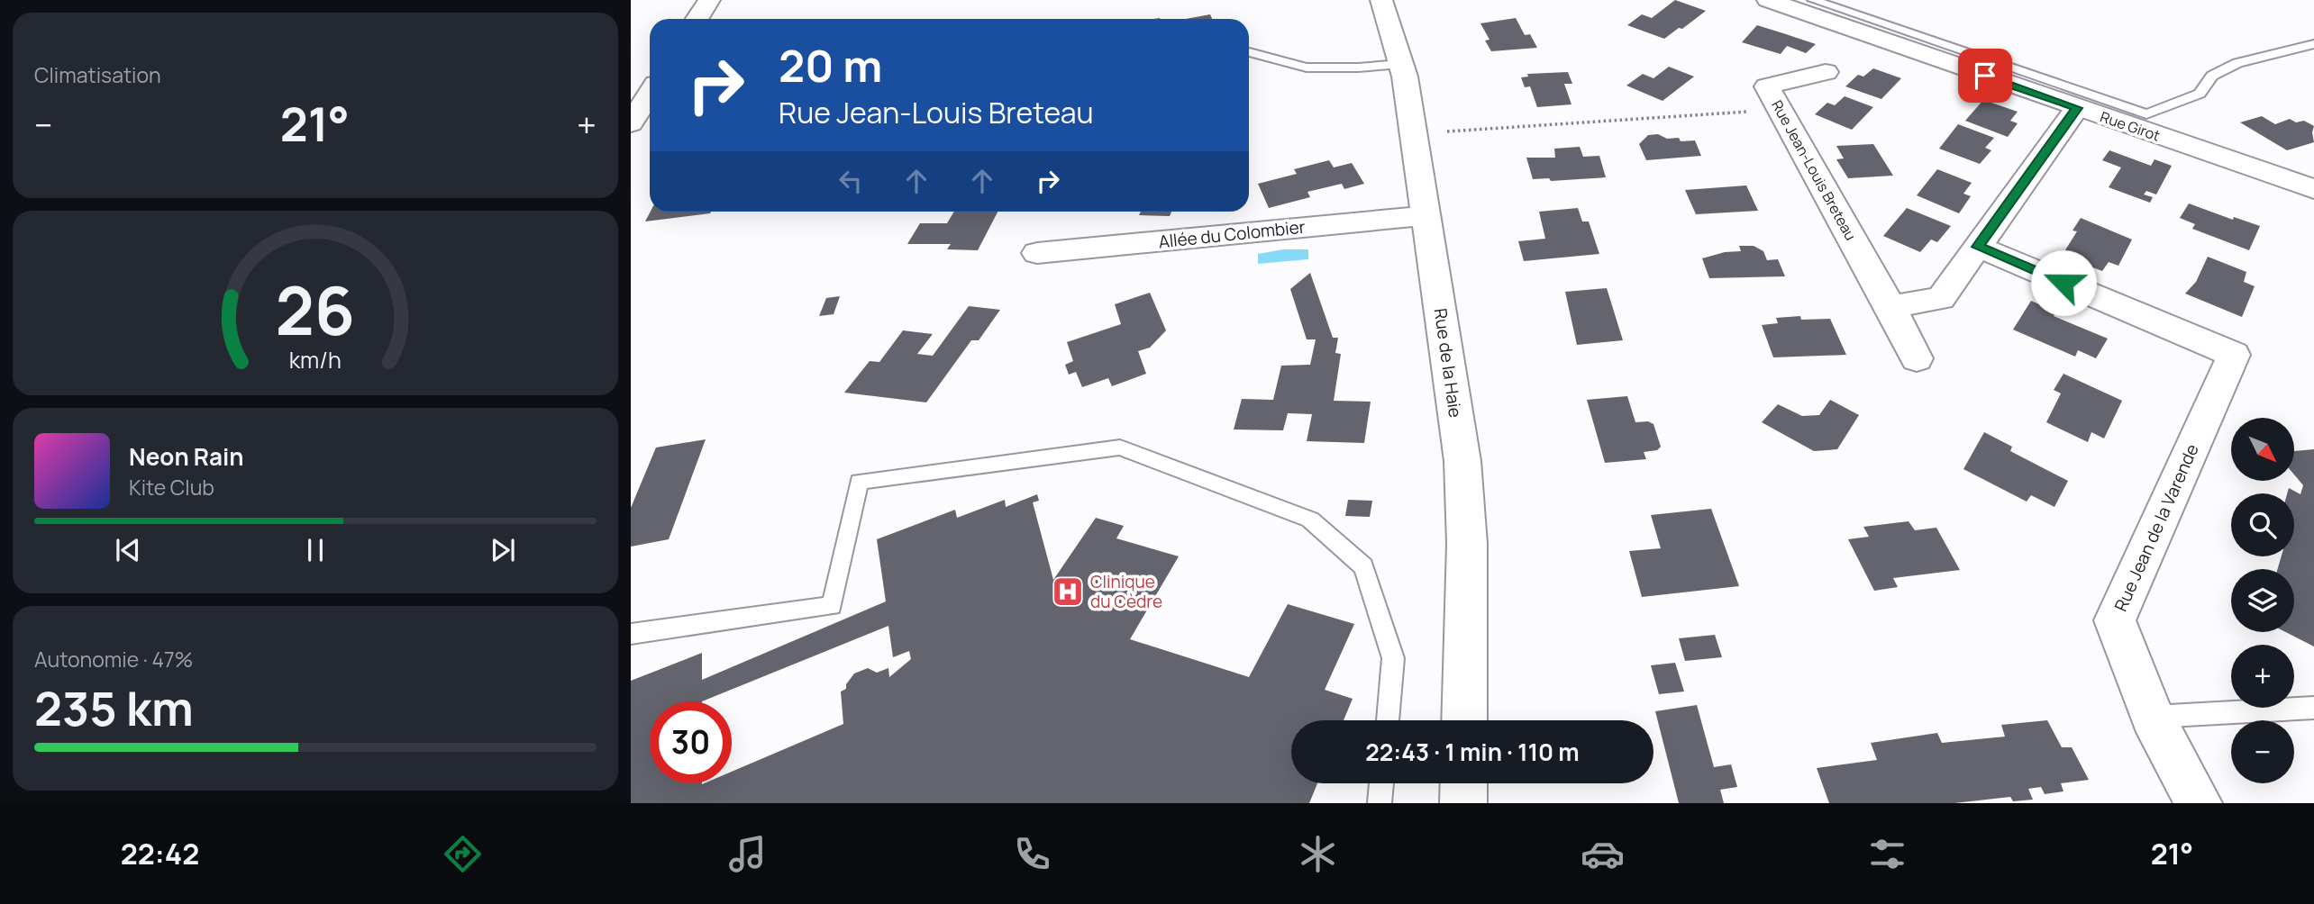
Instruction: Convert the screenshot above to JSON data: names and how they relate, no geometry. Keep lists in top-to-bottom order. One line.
{"streets":{"street":["Rue Girot","Rue Jean-Louis Breteau","Allée du Colombier","Rue de la Haie","Rue Jean de la Varende"]},"crossings":[["Allée du Colombier","Rue de la Haie"]],"places":{"hospital":["Clinique du Cèdre"]},"north":"bottom right","page":{"tile":["Climatisation",["Autonomie · 47%","235 km"]],"turn":["20 m","Rue Jean-Louis Breteau"],"heat":["−","21°","+"],"map_buttons":["+","−"],"song":["Neon Rain","Kite Club"],"limit":"30","trip":"22:43 · 1 min · 110 m","tabs":["22:42","21°"],"gauge":["26","km/h"]}}
